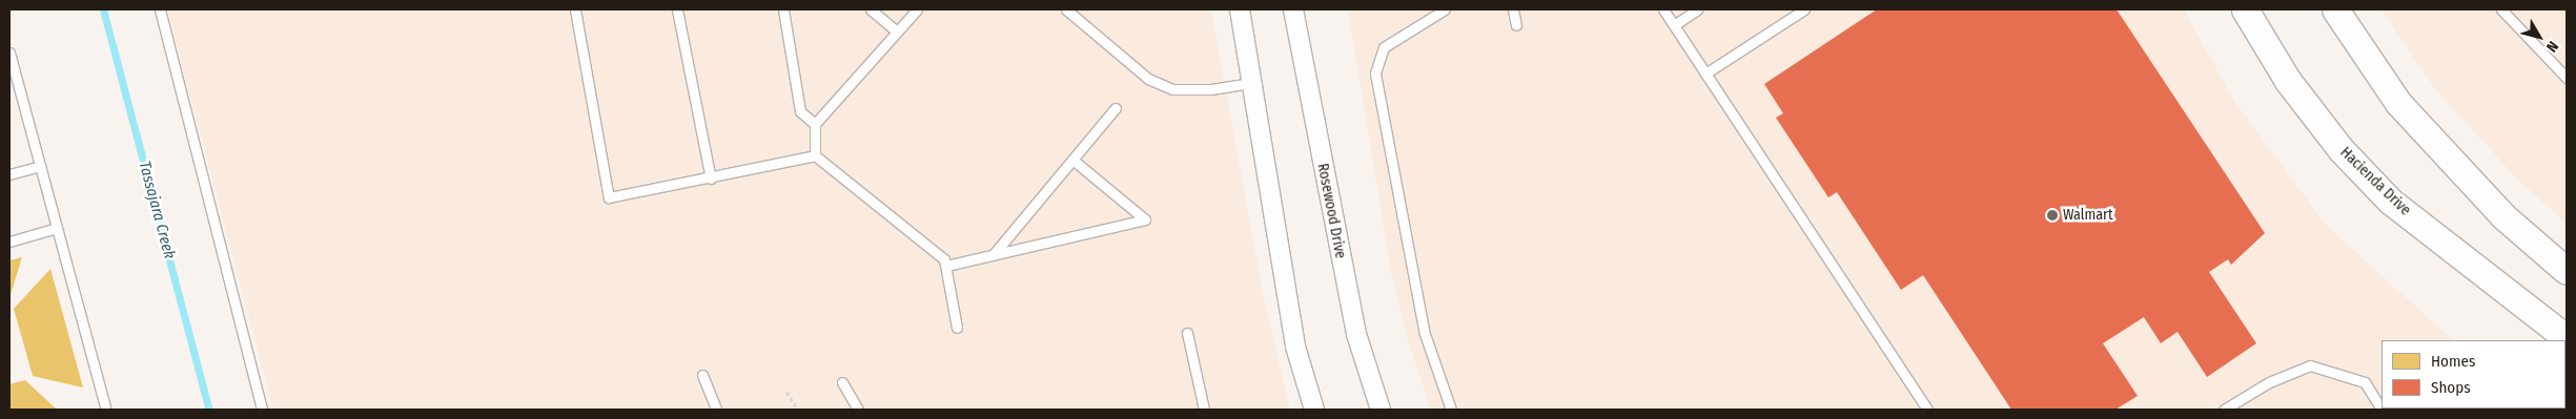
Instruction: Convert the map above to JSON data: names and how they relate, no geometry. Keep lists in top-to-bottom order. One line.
{"streets":{"main road":["Hacienda Drive"],"street":["Rosewood Drive"]},"water":["Tassajara Creek"],"places":["Walmart"],"legend":["Homes","Shops"],"north":"bottom right"}
